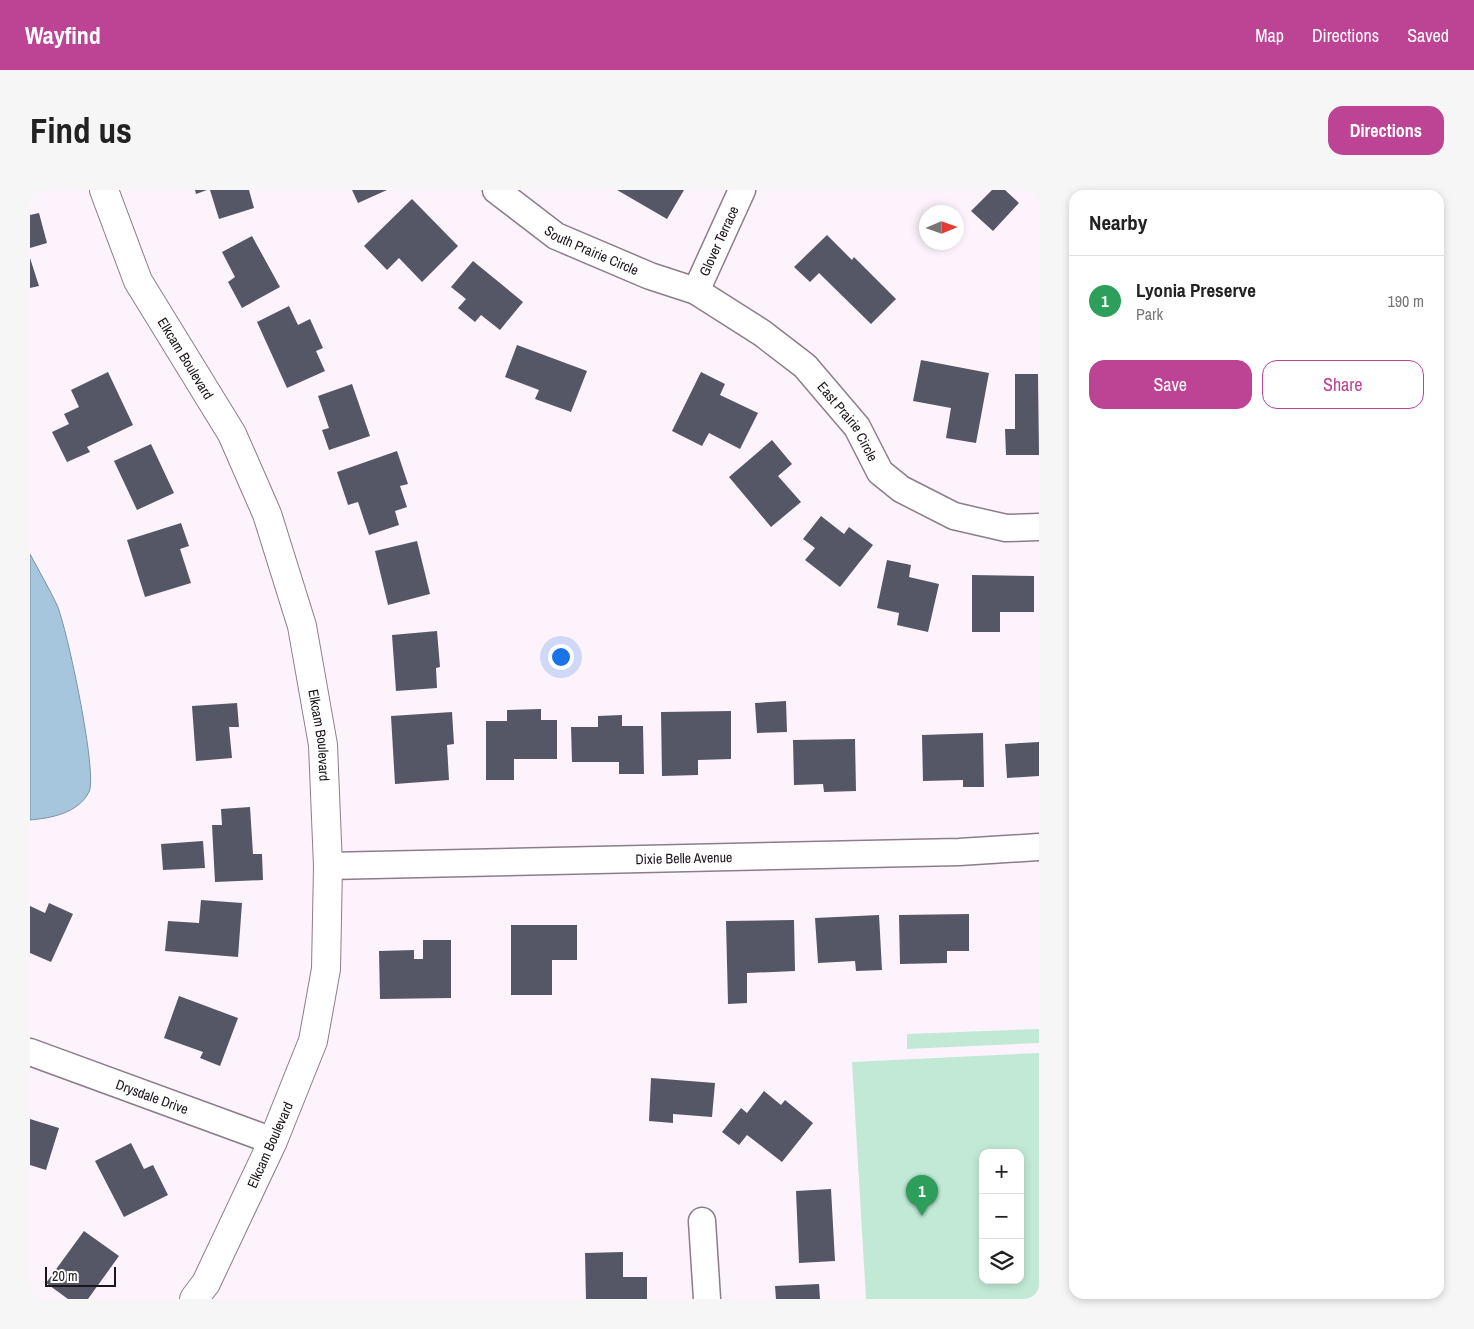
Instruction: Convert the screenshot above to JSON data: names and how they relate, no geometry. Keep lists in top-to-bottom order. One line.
{"streets":{"street":["Glover Terrace","South Prairie Circle","Elkcam Boulevard","East Prairie Circle","Dixie Belle Avenue","Drysdale Drive"]},"crossings":[["Glover Terrace","South Prairie Circle"],["Glover Terrace","East Prairie Circle"],["South Prairie Circle","East Prairie Circle"],["Elkcam Boulevard","Dixie Belle Avenue"],["Elkcam Boulevard","Drysdale Drive"]],"scale_bar":"20 m","north":"right","page":{"header":"Wayfind","nav":["Map","Directions","Saved"],"buttons":["Directions",["Save","Share"]],"title":"Find us","heading":"Nearby","list":[{"mark":"1","name":"Lyonia Preserve","note":"Park","value":"190 m"}],"map_buttons":["+","−"],"pins":"1","scale":"20 m"}}
